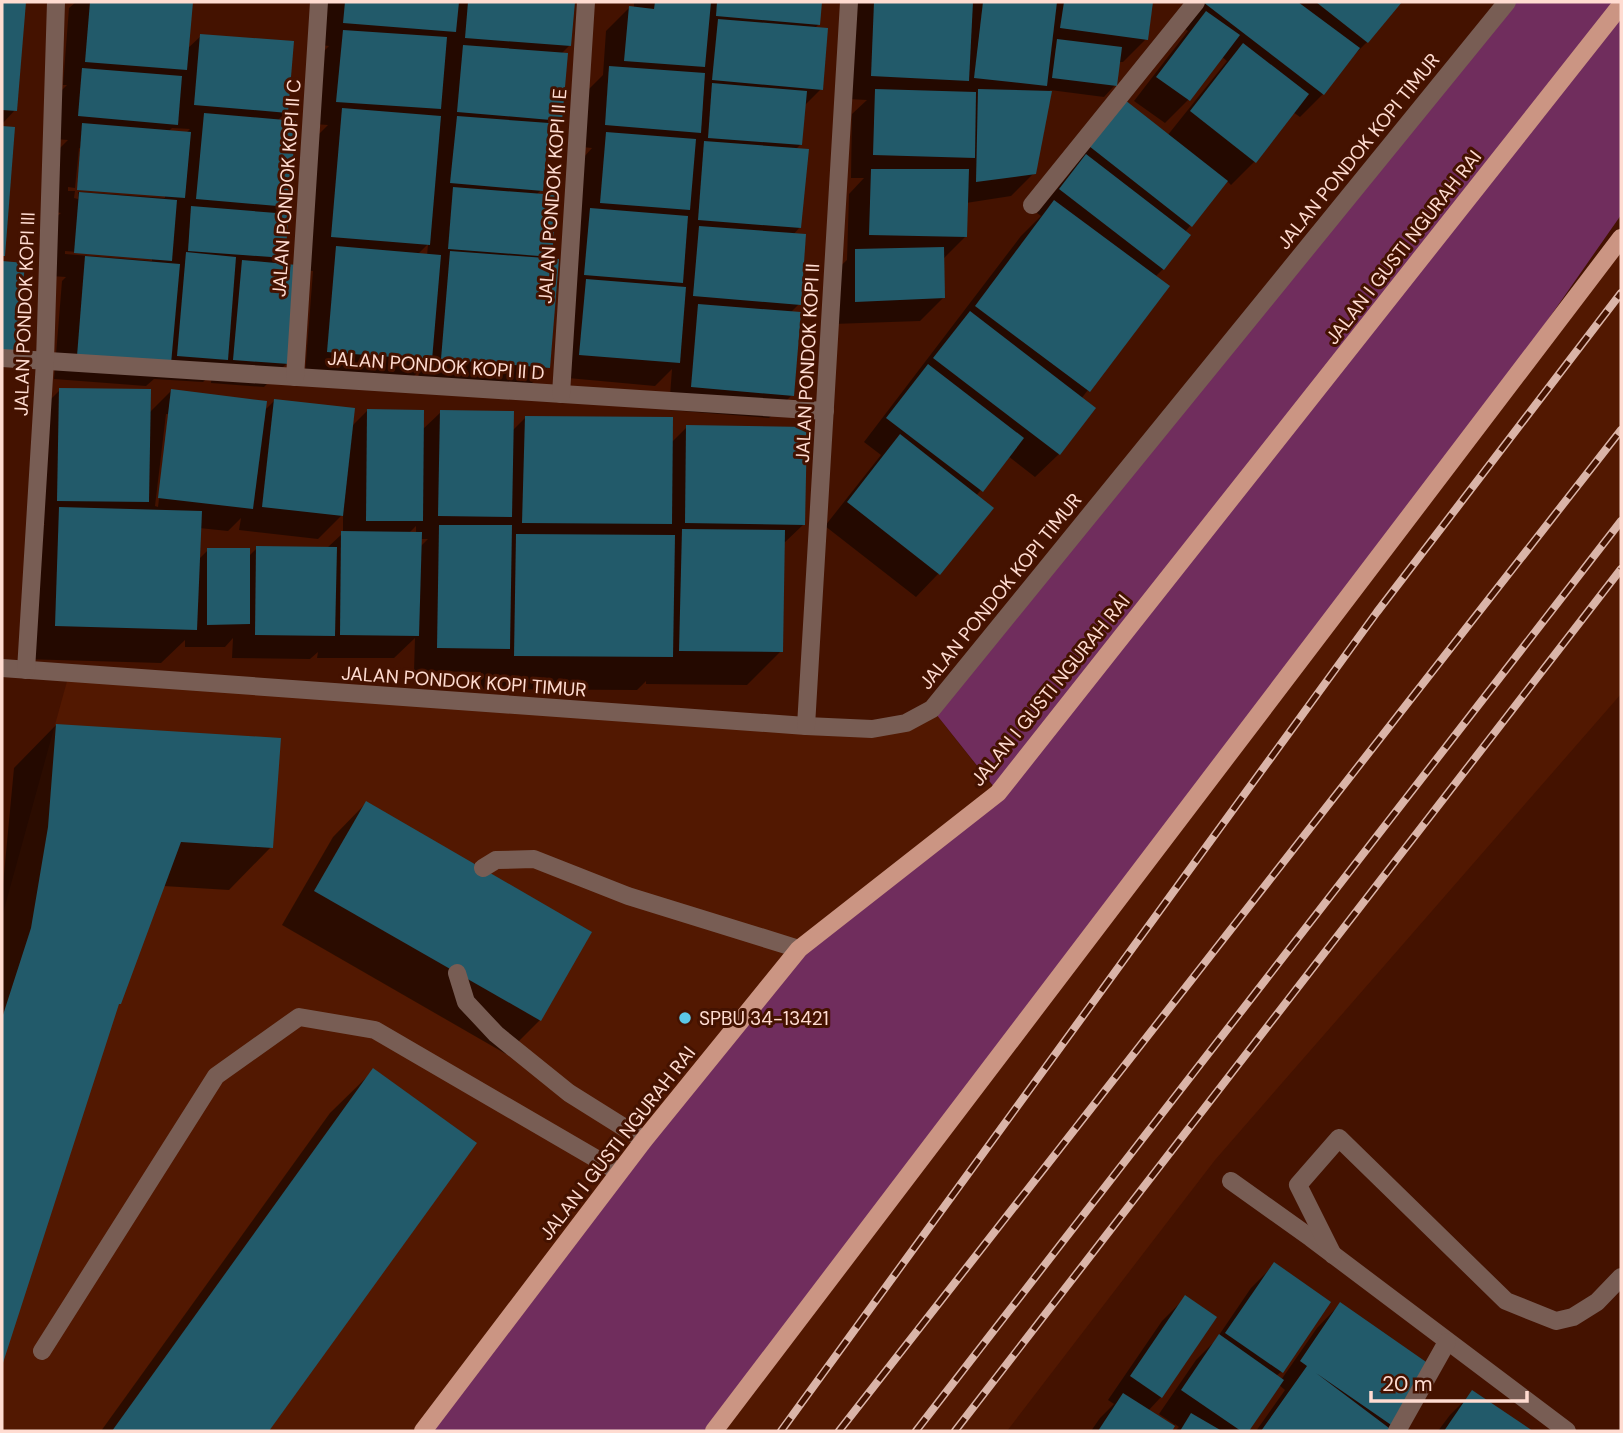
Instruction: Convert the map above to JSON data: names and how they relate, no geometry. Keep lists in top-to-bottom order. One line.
{"streets":{"main road":["JALAN I GUSTI NGURAH RAI"],"street":["JALAN PONDOK KOPI TIMUR","JALAN PONDOK KOPI II C","JALAN PONDOK KOPI II E","JALAN PONDOK KOPI III","JALAN PONDOK KOPI II","JALAN PONDOK KOPI II D"]},"crossings":[["JALAN PONDOK KOPI TIMUR","JALAN PONDOK KOPI III"],["JALAN PONDOK KOPI TIMUR","JALAN PONDOK KOPI II"],["JALAN PONDOK KOPI II C","JALAN PONDOK KOPI II D"],["JALAN PONDOK KOPI II E","JALAN PONDOK KOPI II D"],["JALAN PONDOK KOPI III","JALAN PONDOK KOPI II D"],["JALAN PONDOK KOPI II","JALAN PONDOK KOPI II D"]],"places":["SPBU 34-13421"],"scale_bar":"20 m"}
